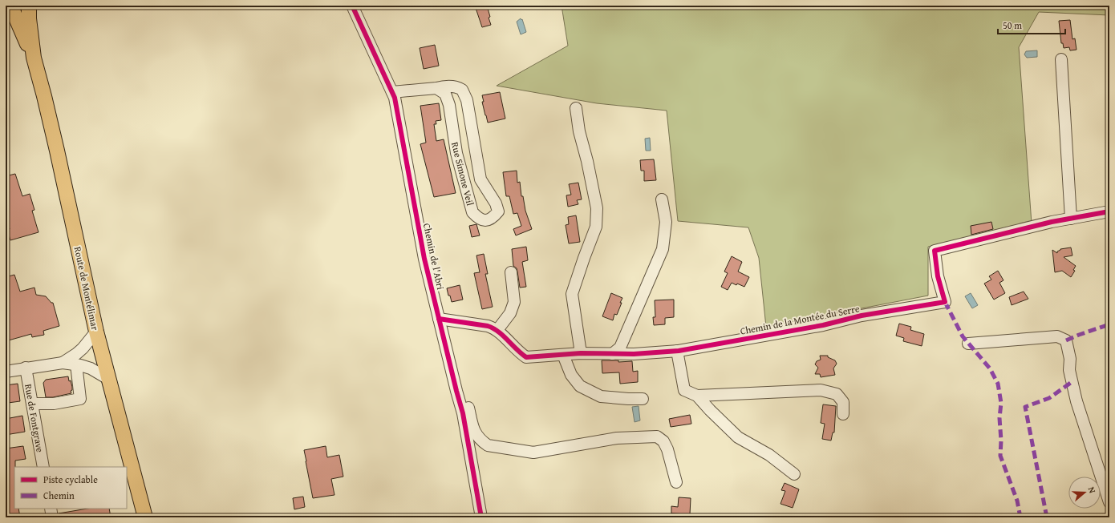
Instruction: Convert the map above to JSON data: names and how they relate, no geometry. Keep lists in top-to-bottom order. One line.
{"streets":{"main road":["Route de Montélimar"],"street":["Rue Simone Veil","Chemin de l'Abri","Chemin de la Montée du Serre","Rue de Fontgrave"]},"crossings":[["Rue Simone Veil","Chemin de l'Abri"],["Chemin de l'Abri","Chemin de la Montée du Serre"]],"legend":["Piste cyclable","Chemin"],"scale_bar":"50 m","north":"right"}
